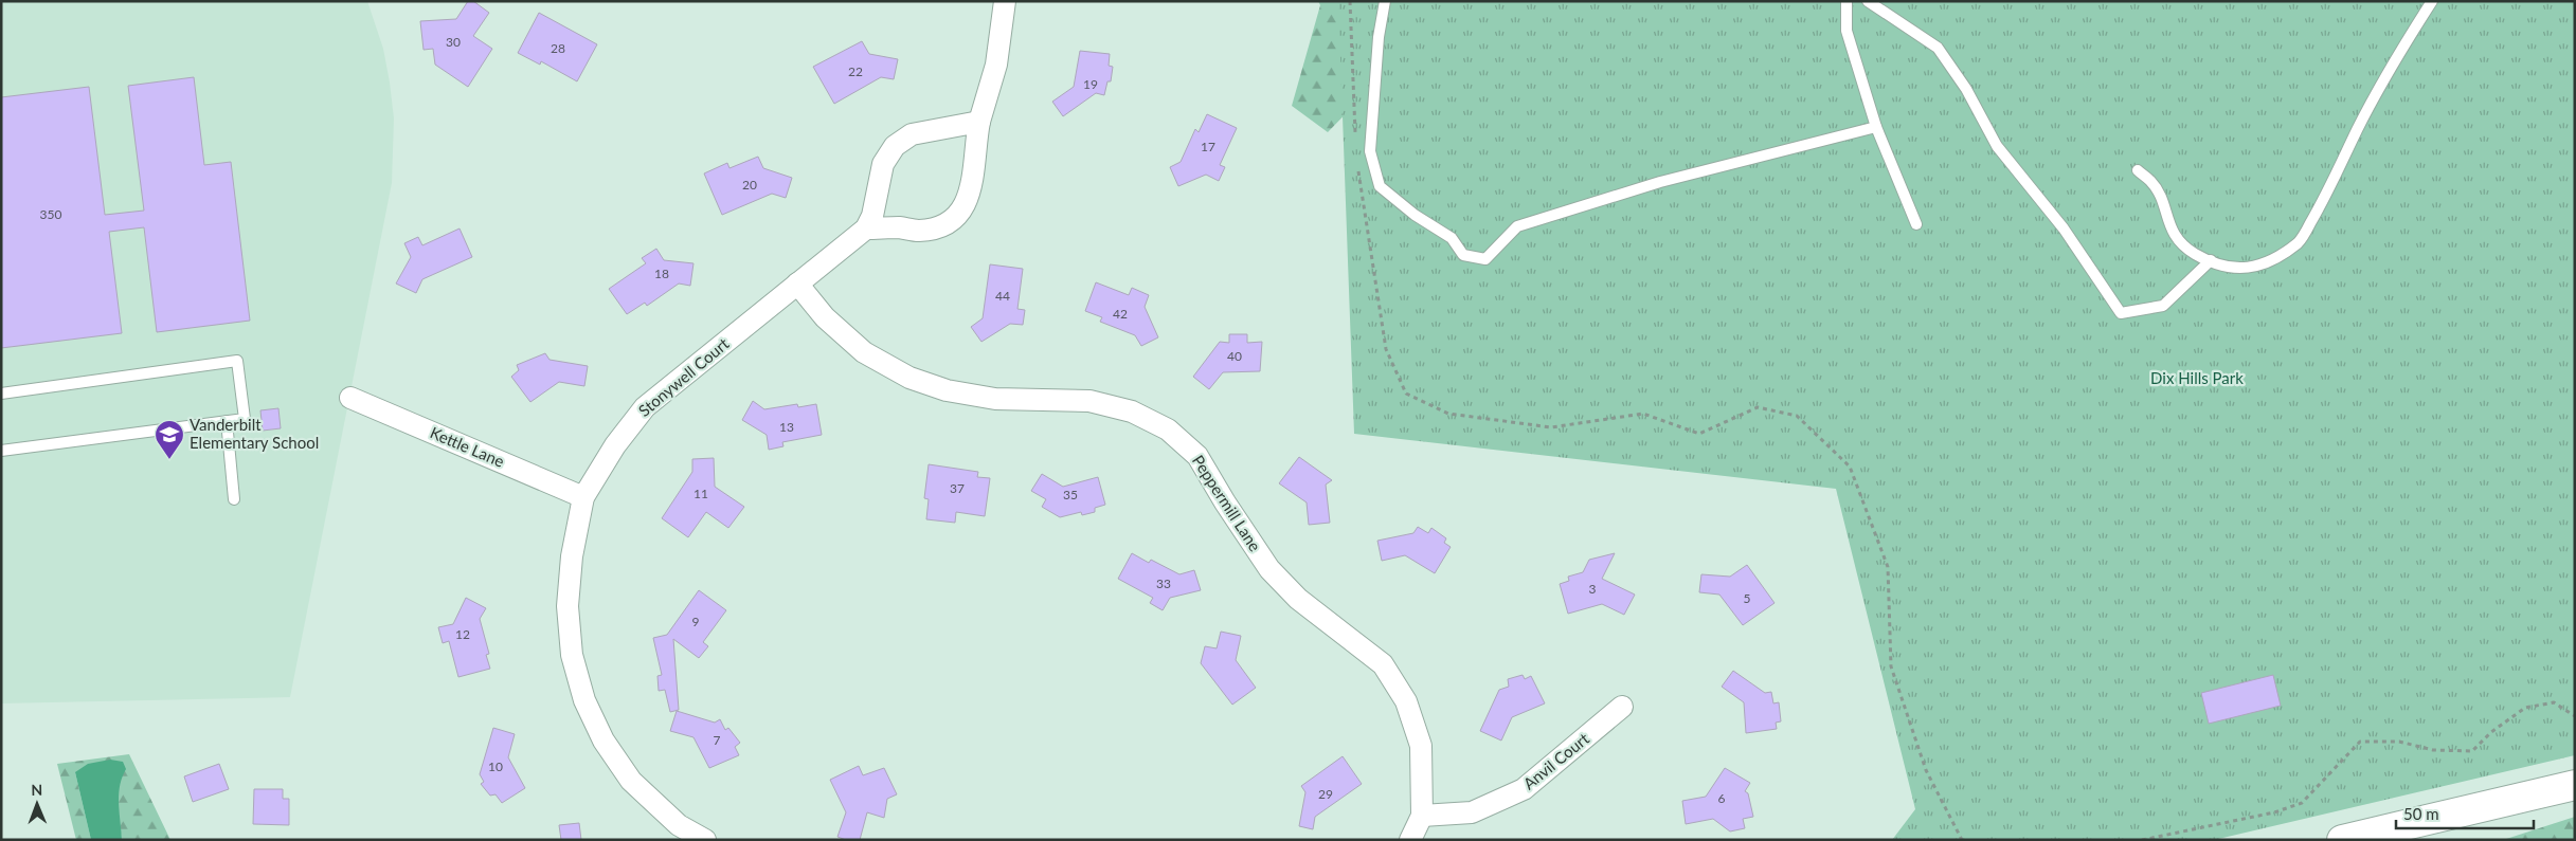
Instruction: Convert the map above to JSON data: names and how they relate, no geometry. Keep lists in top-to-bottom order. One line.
{"streets":{"street":["Stonywell Court","Kettle Lane","Peppermill Lane","Anvil Court"]},"crossings":[["Stonywell Court","Kettle Lane"],["Stonywell Court","Peppermill Lane"],["Peppermill Lane","Anvil Court"]],"parks":["Dix Hills Park"],"places":{"school or university":["Vanderbilt Elementary School"]},"house_numbers":["30","28","22","19","17","20","350","18","44","42","40","13","37","11","35","33","3","5","9","12","7","10","29","6"],"scale_bar":"50 m","north":"top"}
